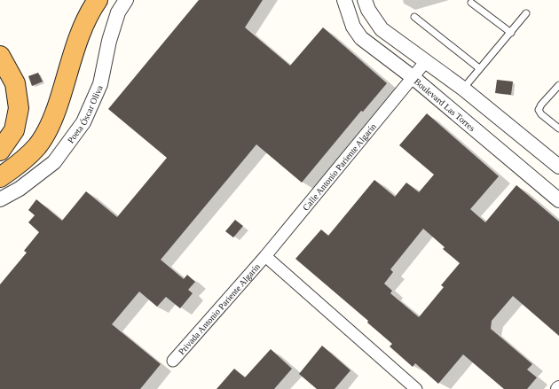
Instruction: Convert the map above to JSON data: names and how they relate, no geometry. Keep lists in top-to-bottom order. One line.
{"streets":{"street":["Boulevard Las Torres","Poeta Óscar Oliva","Calle Antonio Pariente Algarín","Privada Antonio Pariente Algarín"]},"crossings":[["Boulevard Las Torres","Calle Antonio Pariente Algarín"],["Calle Antonio Pariente Algarín","Privada Antonio Pariente Algarín"]]}
